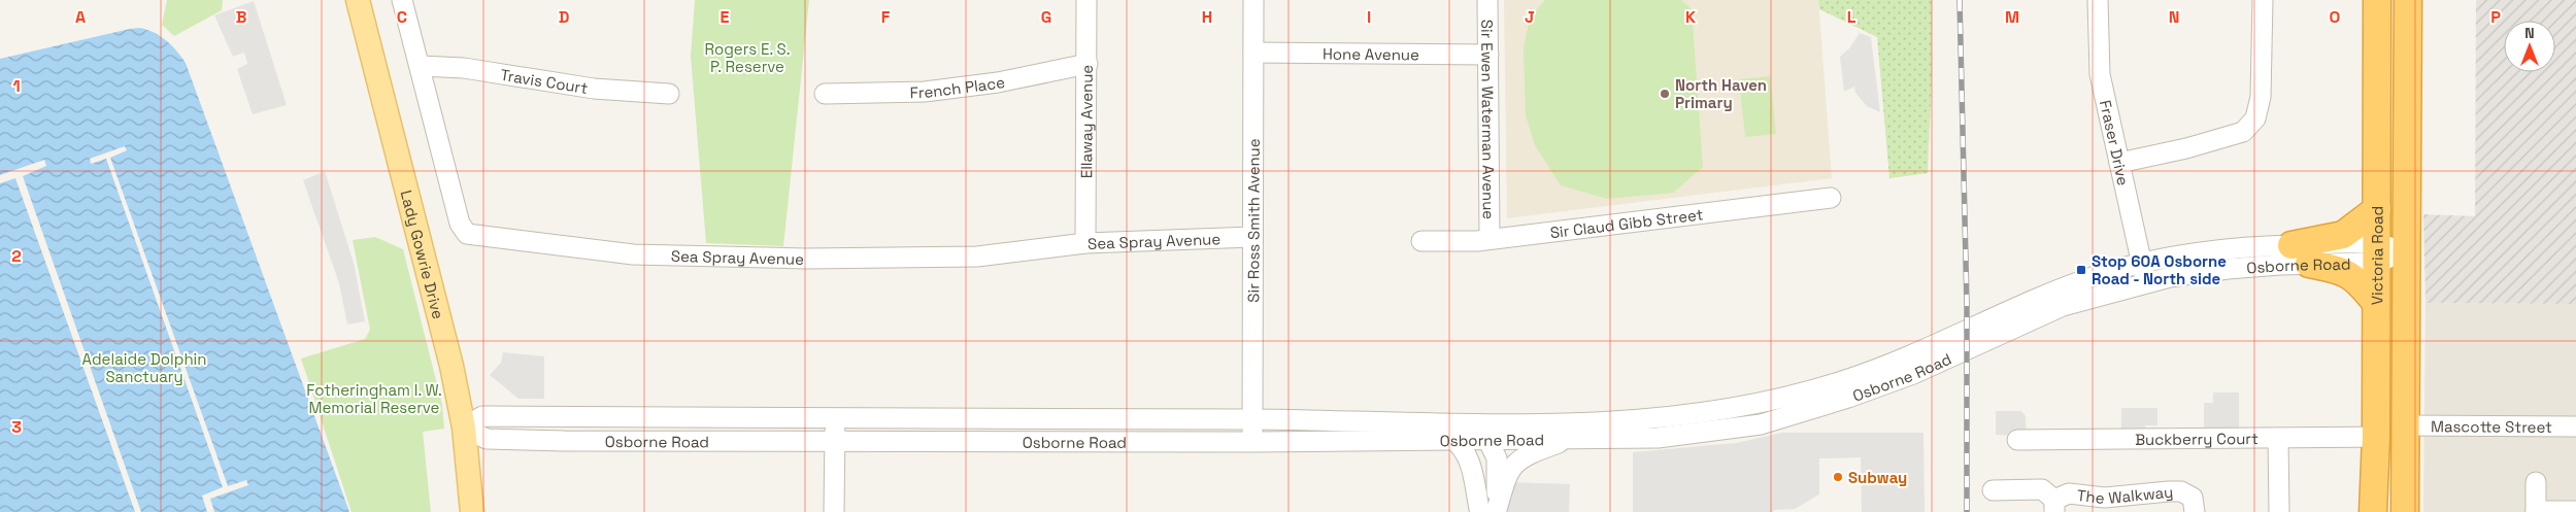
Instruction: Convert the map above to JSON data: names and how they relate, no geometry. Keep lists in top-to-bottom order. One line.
{"streets":{"highway":["Victoria Road"],"main road":["Lady Gowrie Drive"],"street":["Hone Avenue","Travis Court","French Place","Sir Ewen Waterman Avenue","Ellaway Avenue","Fraser Drive","Sir Ross Smith Avenue","Sir Claud Gibb Street","Sea Spray Avenue","Osborne Road","Mascotte Street","Buckberry Court","The Walkway"]},"crossings":[["Hone Avenue","Sir Ewen Waterman Avenue"],["Hone Avenue","Sir Ross Smith Avenue"],["Travis Court","Sea Spray Avenue"],["French Place","Ellaway Avenue"],["Sir Ewen Waterman Avenue","Sir Claud Gibb Street"],["Ellaway Avenue","Sea Spray Avenue"],["Fraser Drive","Osborne Road"],["Sir Ross Smith Avenue","Sea Spray Avenue"],["Sir Ross Smith Avenue","Osborne Road"],["Lady Gowrie Drive","Osborne Road"],["Victoria Road","Osborne Road"],["Victoria Road","Mascotte Street"],["Victoria Road","Buckberry Court"]],"parks":["Rogers E. S. P. Reserve","Adelaide Dolphin Sanctuary","Fotheringham I. W. Memorial Reserve"],"places":{"other":["North Haven Primary","Subway"],"transit":["Stop 60A Osborne Road - North side"]},"north":"top","grid":{"columns":["A","B","C","D","E","F","G","H","I","J","K","L","M","N","O","P"],"rows":["1","2","3"]}}
